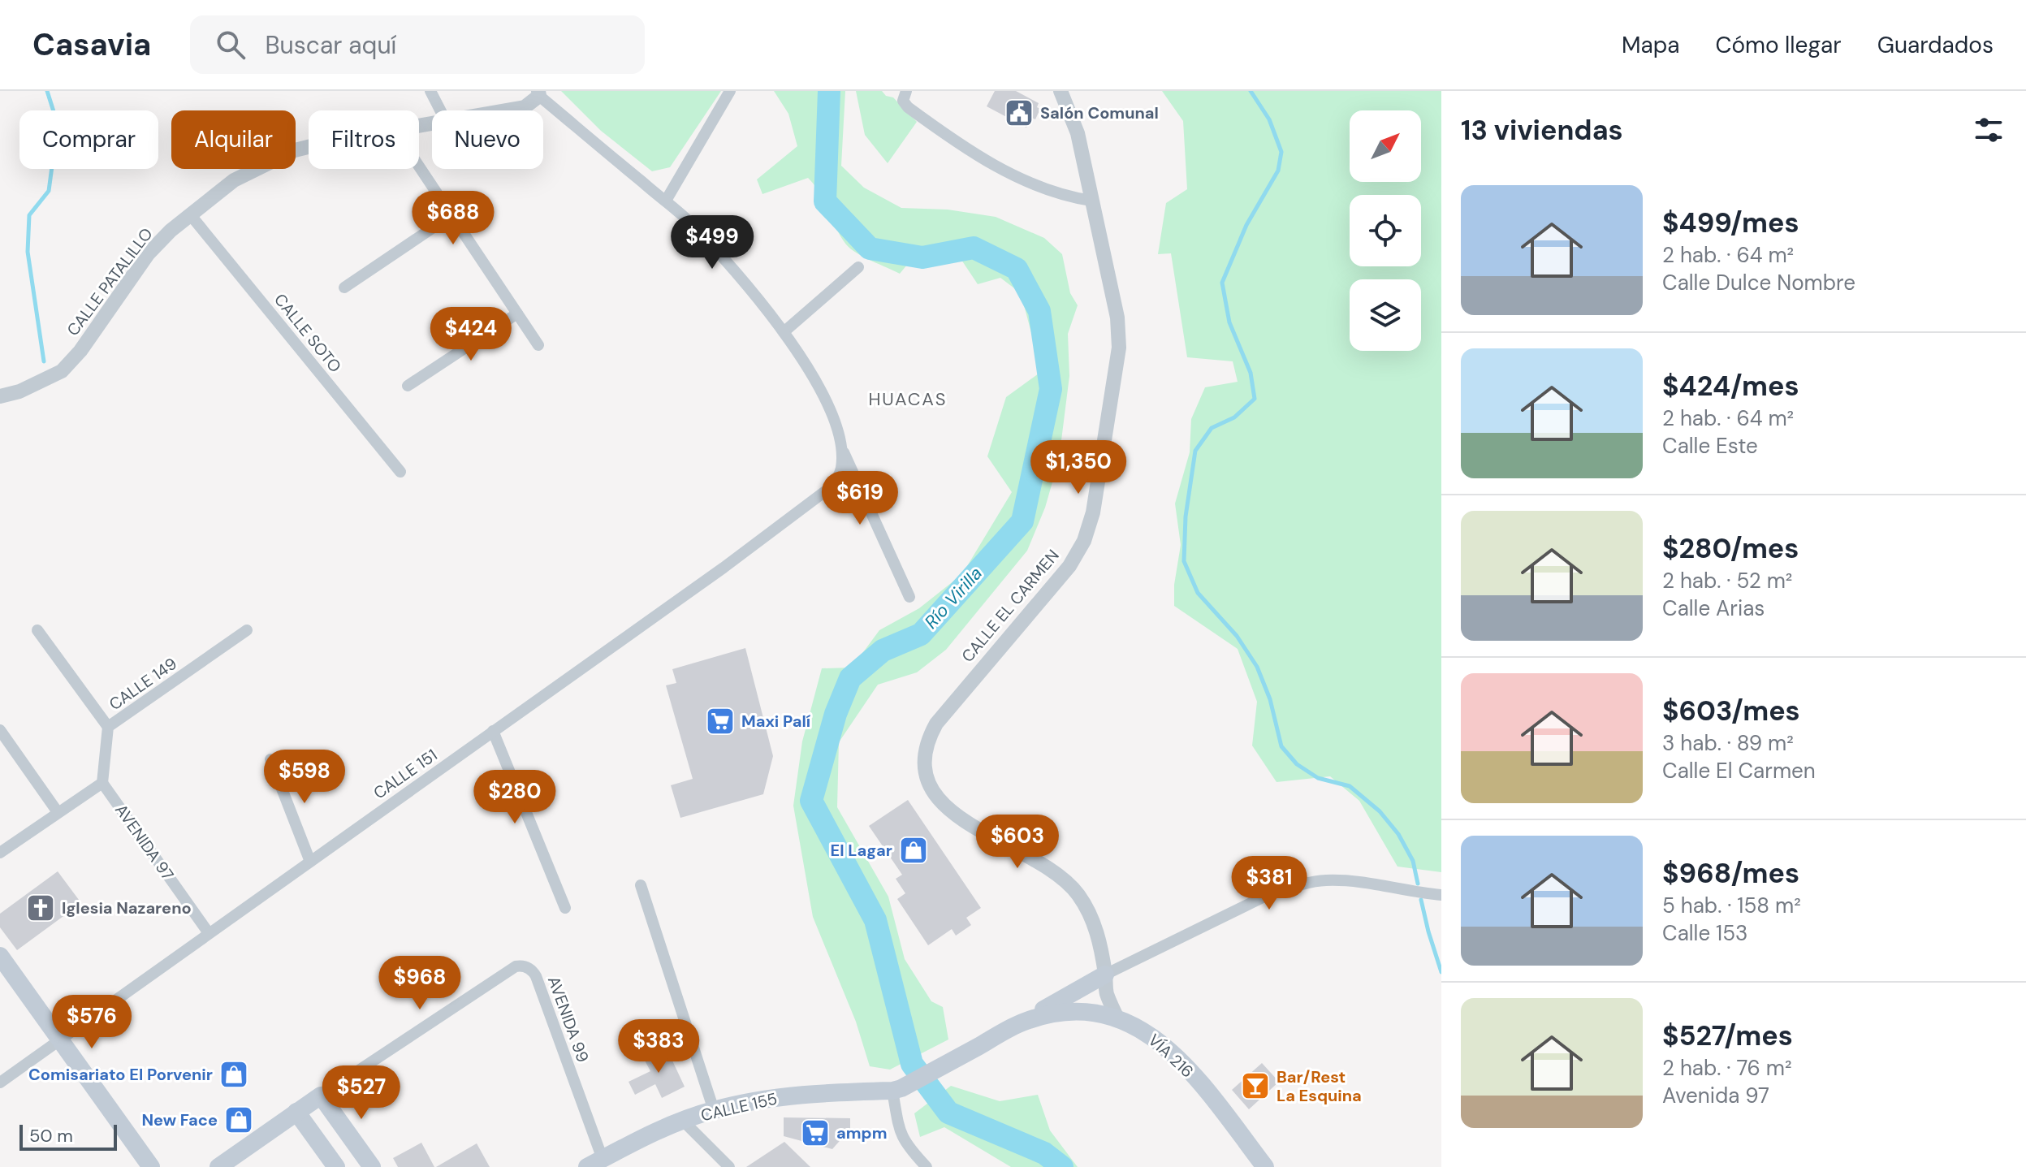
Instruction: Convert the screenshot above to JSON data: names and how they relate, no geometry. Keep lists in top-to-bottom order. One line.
{"streets":{"main road":["VÍA 216","CALLE 155"],"street":["CALLE PATALILLO","CALLE SOTO","CALLE EL CARMEN","CALLE 149","CALLE 151","AVENIDA 97","AVENIDA 99"]},"crossings":[["CALLE PATALILLO","CALLE SOTO"],["CALLE EL CARMEN","VÍA 216"],["CALLE 149","AVENIDA 97"],["CALLE 151","AVENIDA 97"],["AVENIDA 99","CALLE 155"],["VÍA 216","CALLE 155"]],"districts":["HUACAS"],"water":["Río Virilla"],"places":{"public building":["Salón Comunal"],"supermarket":["Maxi Palí","ampm"],"shop":["El Lagar","Comisariato El Porvenir","New Face"],"church":["Iglesia Nazareno"],"bar":["Bar/Rest La Esquina"]},"scale_bar":"50 m","north":"top right","page":{"header":"Casavia","search":"Buscar aquí","nav":["Mapa","Cómo llegar","Guardados"],"heading":"13 viviendas","chip":["Comprar","Alquilar","Filtros","Nuevo"],"list":[{"name":"$499/mes","note":"2 hab. · 64 m² · Calle Dulce Nombre"},{"name":"$424/mes","note":"2 hab. · 64 m² · Calle Este"},{"name":"$280/mes","note":"2 hab. · 52 m² · Calle Arias"},{"name":"$603/mes","note":"3 hab. · 89 m² · Calle El Carmen"},{"name":"$968/mes","note":"5 hab. · 158 m² · Calle 153"},{"name":"$527/mes","note":"2 hab. · 76 m² · Avenida 97"}],"price":["$688","$499","$424","$1,350","$619","$598","$280","$603","$381","$968","$576","$383","$527"],"scale":"50 m"}}
